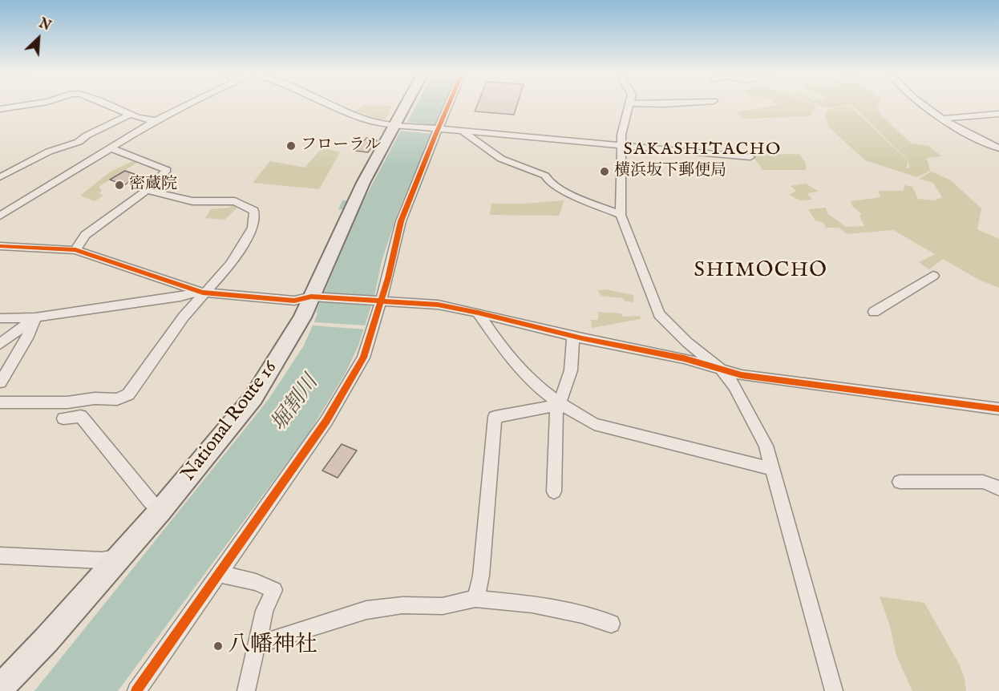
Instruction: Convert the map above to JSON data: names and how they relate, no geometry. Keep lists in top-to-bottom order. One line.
{"streets":{"highway":["National Route 16"]},"districts":["SAKASHITACHO","SHIMOCHO"],"water":["堀割川"],"places":["フローラル","横浜坂下郵便局","密蔵院","八幡神社"],"north":"top right"}
